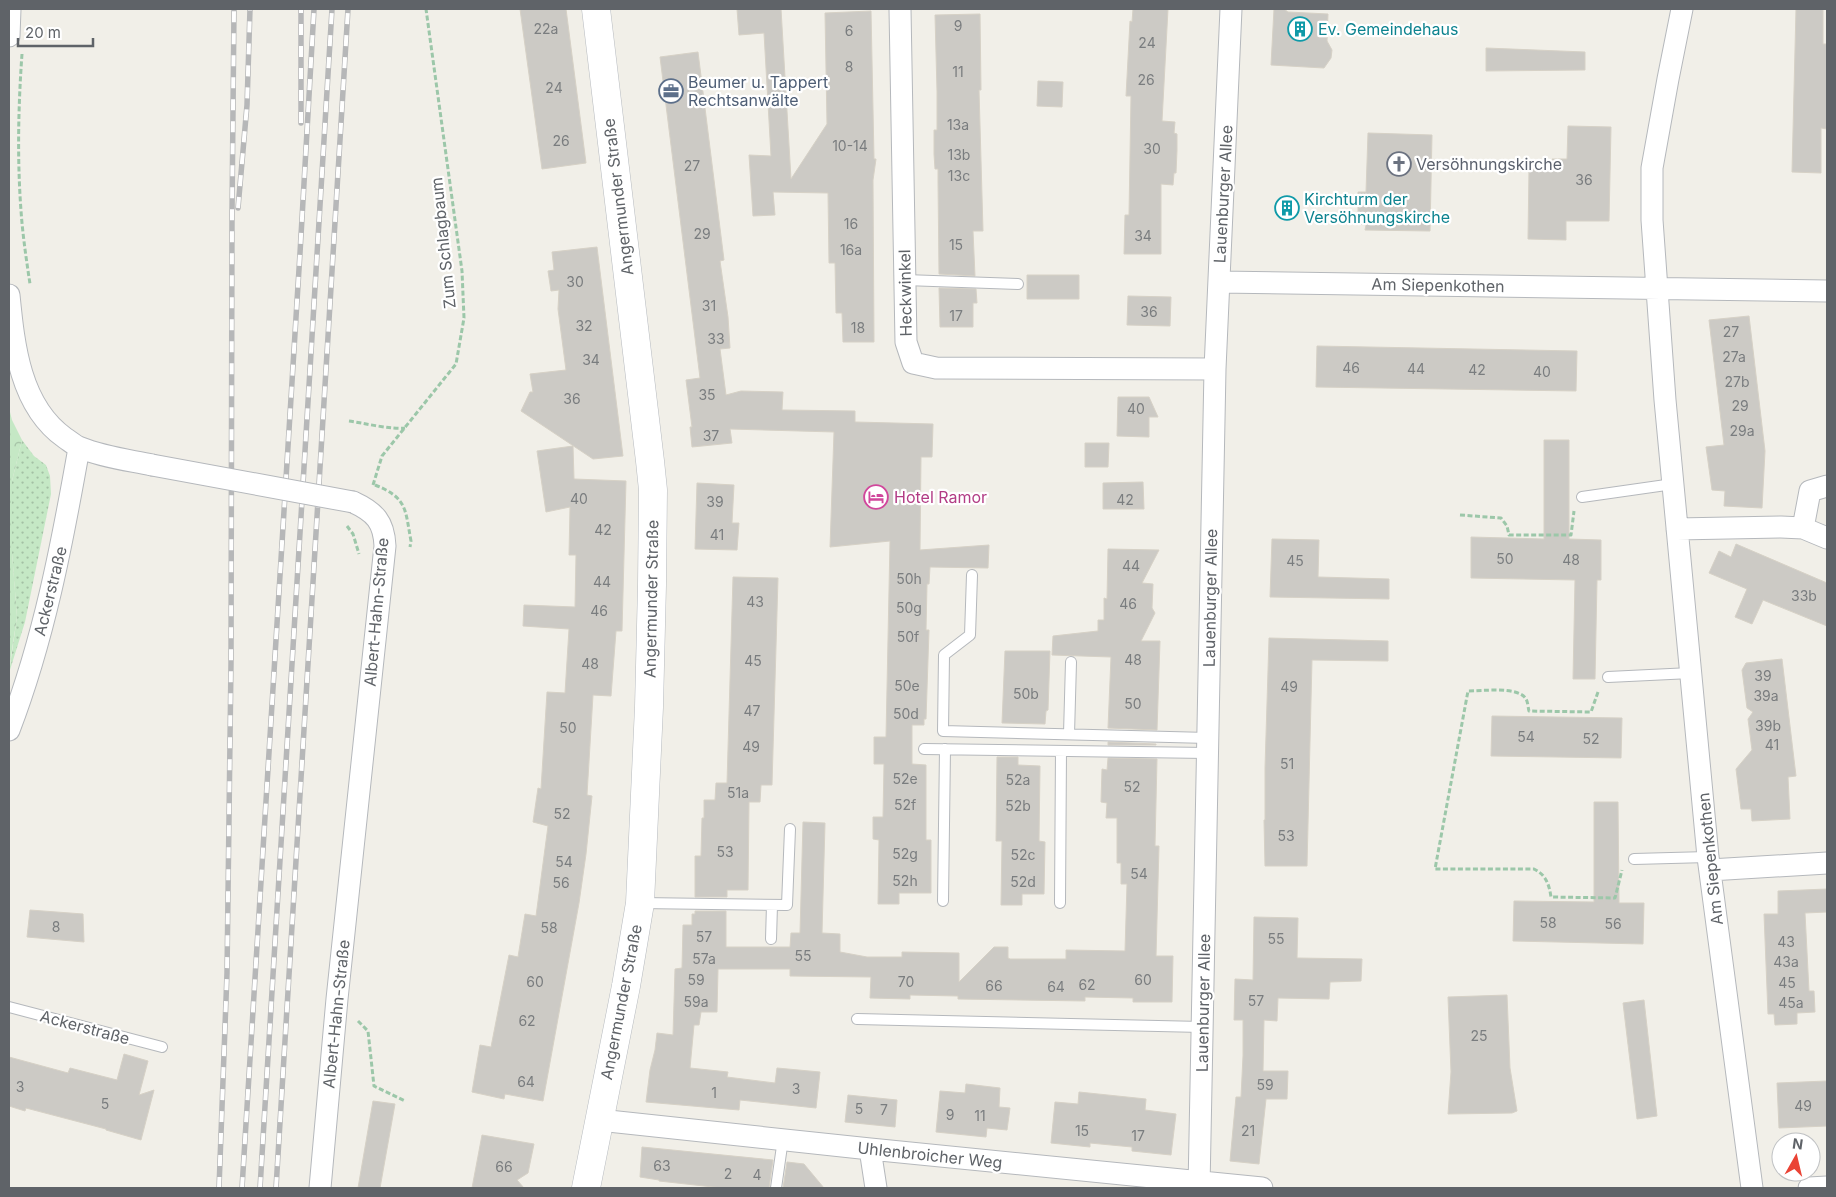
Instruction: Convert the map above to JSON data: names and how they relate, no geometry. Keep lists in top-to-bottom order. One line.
{"streets":{"main road":["Angermunder Straße"],"street":["Lauenburger Allee","Am Siepenkothen","Heckwinkel","Ackerstraße","Albert-Hahn-Straße","Uhlenbroicher Weg"],"path":["Zum Schlagbaum"]},"crossings":[["Lauenburger Allee","Am Siepenkothen"],["Lauenburger Allee","Heckwinkel"],["Lauenburger Allee","Uhlenbroicher Weg"],["Angermunder Straße","Uhlenbroicher Weg"],["Zum Schlagbaum","Albert-Hahn-Straße"]],"places":{"building":["Ev. Gemeindehaus","Kirchturm der Versöhnungskirche"],"office":["Beumer u. Tappert Rechtsanwälte"],"church":["Versöhnungskirche"],"hotel":["Hotel Ramor"]},"house_numbers":["9","22a","6","24","8","11","26","24","13a","26","10-14","30","13b","27","13c","36","16","29","34","15","16a","30","31","36","17","32","18","27","33","27a","34","46","44","42","40","27b","35","36","29","40","29a","37","40","42","39","42","41","50","48","45","44","50h","44","33b","43","46","50g","46","50f","48","45","48","39","50e","49","50b","39a","50","47","50d","39b","50","54","52","41","49","51","52e","52a","52","51a","52f","52b","52","53","53","52g","52c","54","54","52h","52d","56","58","56","8","58","57","55","43","55","57a","43a","59","60","60","70","45","62","66","64","57","59a","45a","62","25","64","59","3","3","1","5","49","5","7","9","11","15","21","17","63","66","2","4"],"scale_bar":"20 m","north":"top"}
